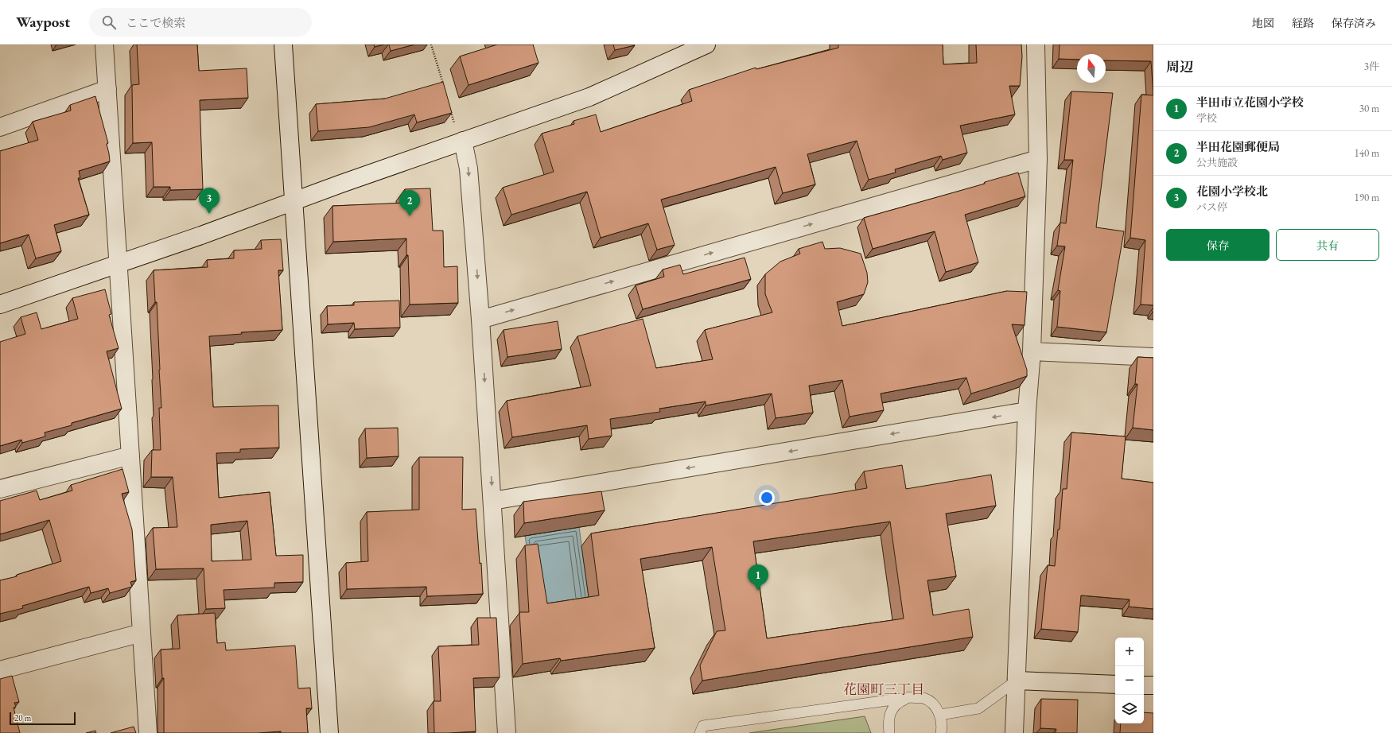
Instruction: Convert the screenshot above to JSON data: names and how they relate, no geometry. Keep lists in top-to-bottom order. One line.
{"districts":["花園町三丁目"],"scale_bar":"20 m","north":"top","page":{"header":"Waypost","search":"ここで検索","nav":["地図","経路","保存済み"],"heading":["周辺","3件"],"list":[{"mark":"1","name":"半田市立花園小学校","note":"学校","value":"30 m"},{"mark":"2","name":"半田花園郵便局","note":"公共施設","value":"140 m"},{"mark":"3","name":"花園小学校北","note":"バス停","value":"190 m"}],"pins":["3","2","1"],"buttons":["保存","共有"],"map_buttons":["+","−"],"scale":"20 m"}}
